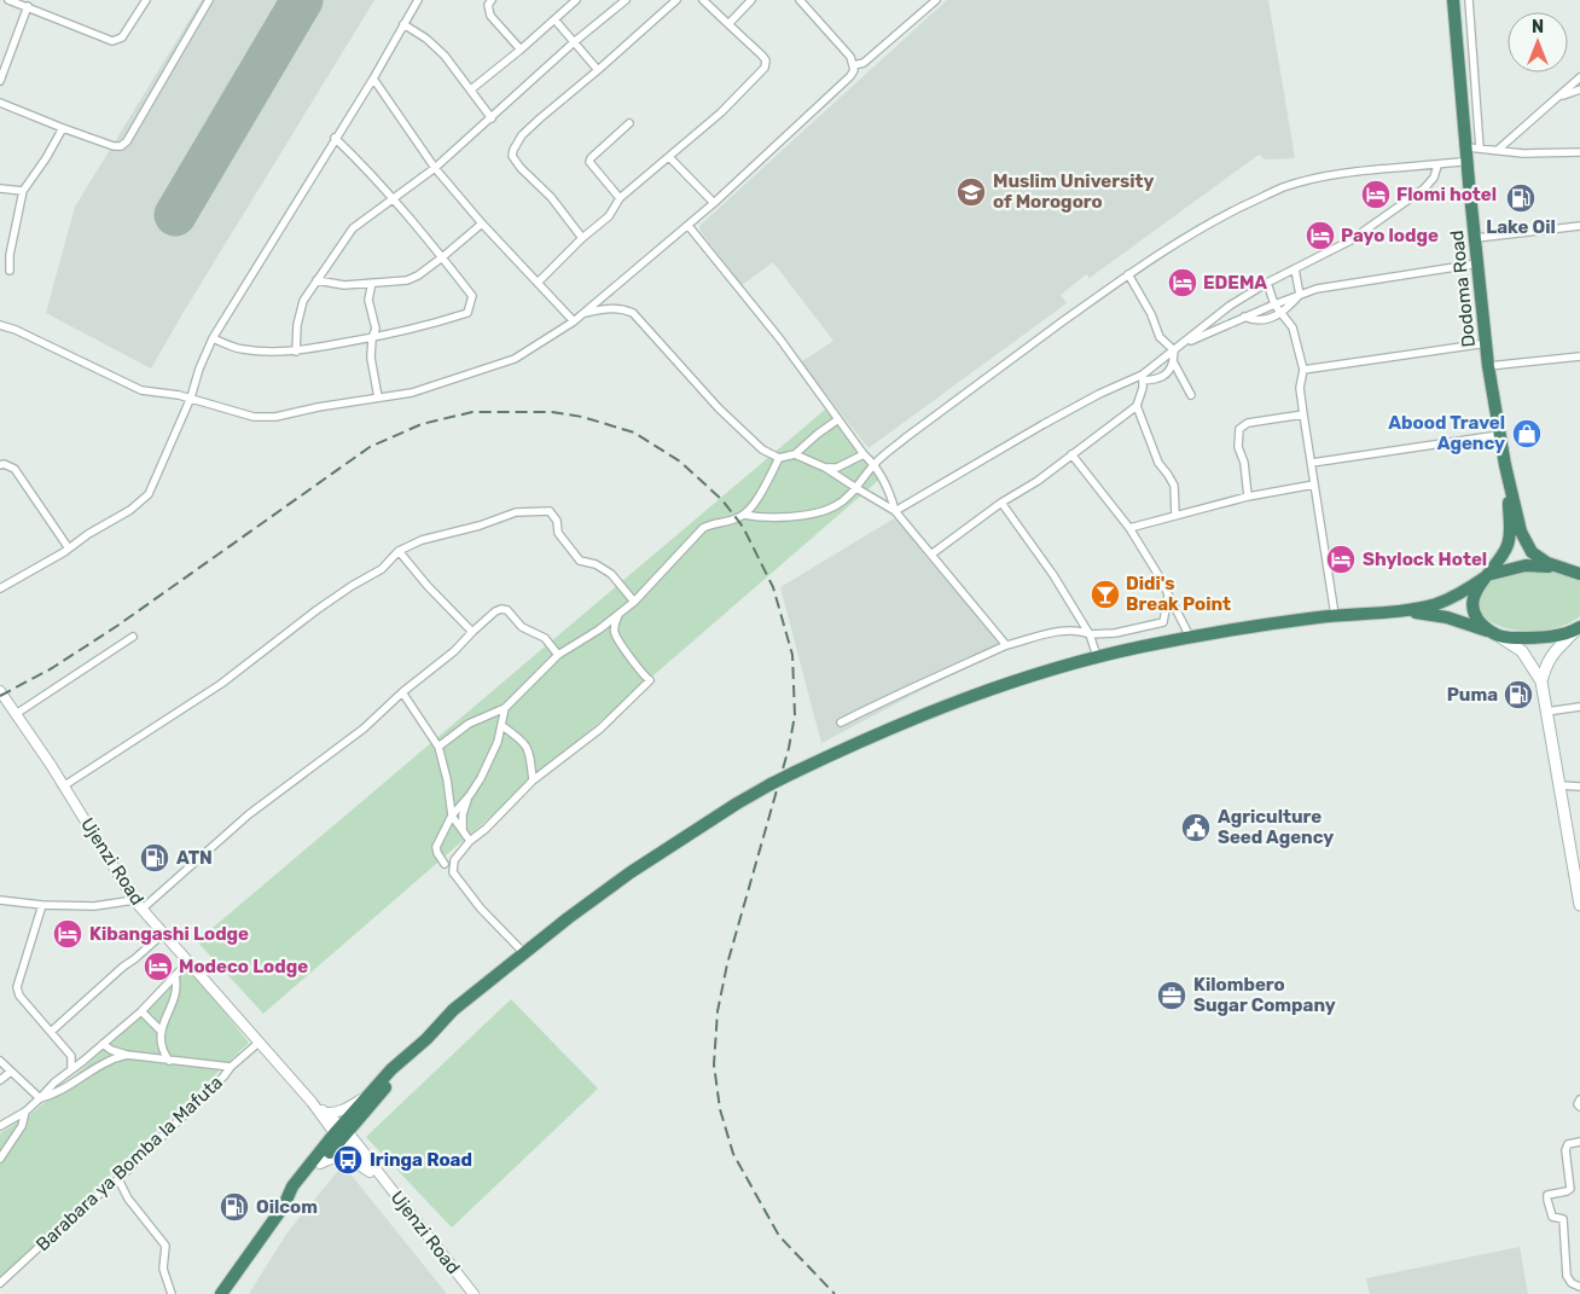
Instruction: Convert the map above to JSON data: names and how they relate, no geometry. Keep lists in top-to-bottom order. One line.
{"streets":{"highway":["Dodoma Road"],"street":["Ujenzi Road","Barabara ya Bomba la Mafuta"]},"crossings":[["Ujenzi Road","Barabara ya Bomba la Mafuta"]],"places":{"school or university":["Muslim University of Morogoro"],"hotel":["Flomi hotel","Payo lodge","EDEMA","Shylock Hotel","Kibangashi Lodge","Modeco Lodge"],"fuel station":["Lake Oil","Puma","ATN","Oilcom"],"shop":["Abood Travel Agency"],"bar":["Didi's Break Point"],"public building":["Agriculture Seed Agency"],"office":["Kilombero Sugar Company"],"bus stop":["Iringa Road"]},"north":"top"}
